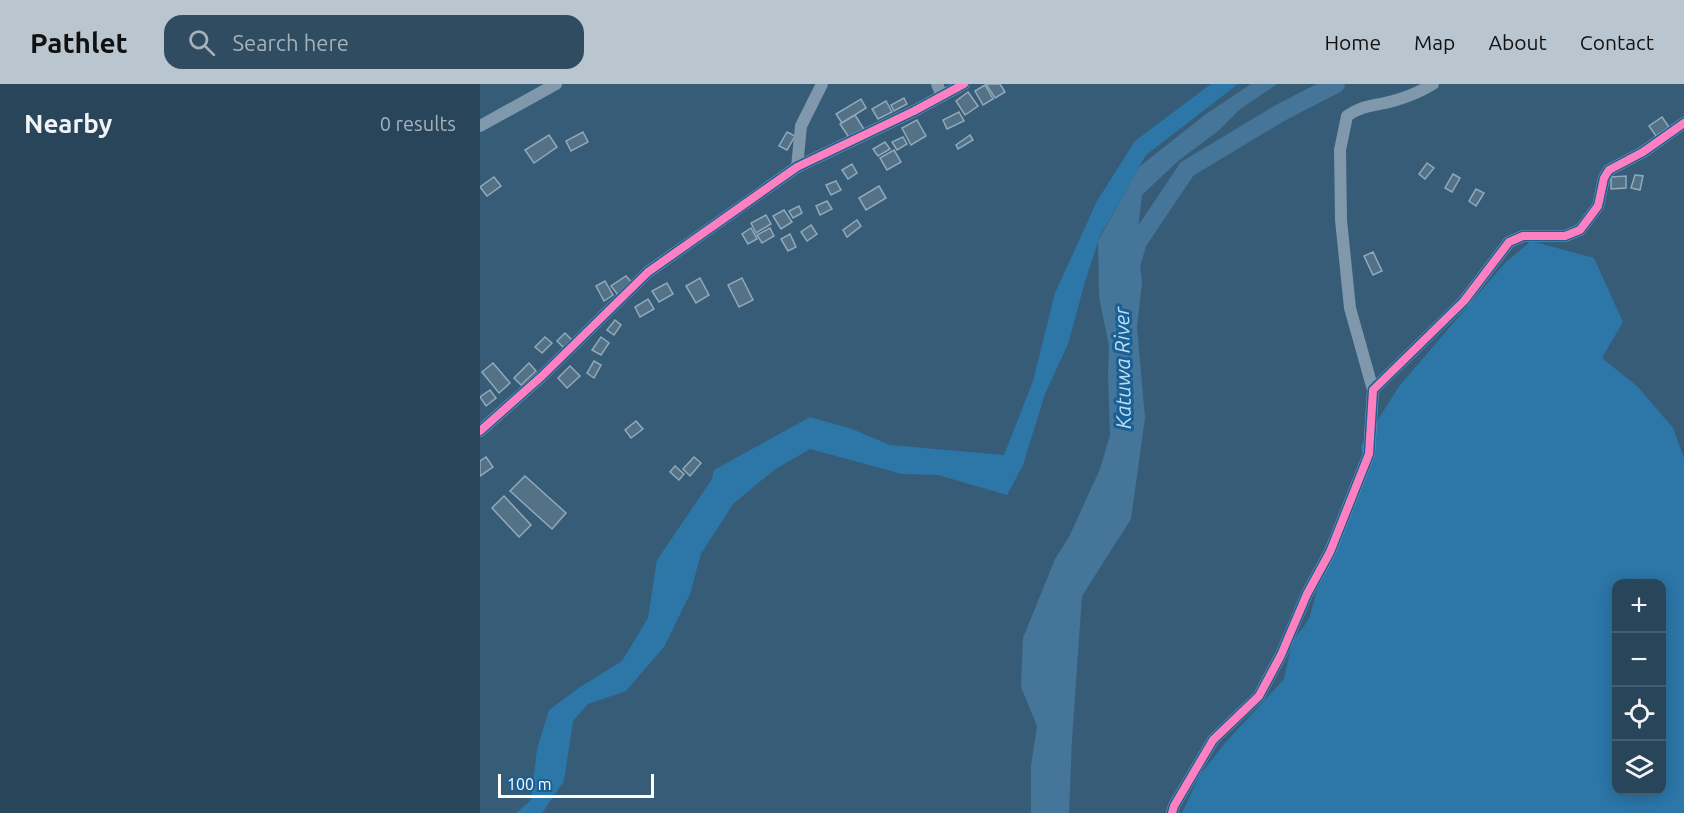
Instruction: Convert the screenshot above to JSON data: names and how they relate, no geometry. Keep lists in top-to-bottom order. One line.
{"water":["Katuwa River"],"scale_bar":"100 m","page":{"header":"Pathlet","search":"Search here","nav":["Home","Map","About","Contact"],"heading":["Nearby","0 results"],"map_buttons":["+","−"],"scale":"100 m"}}
